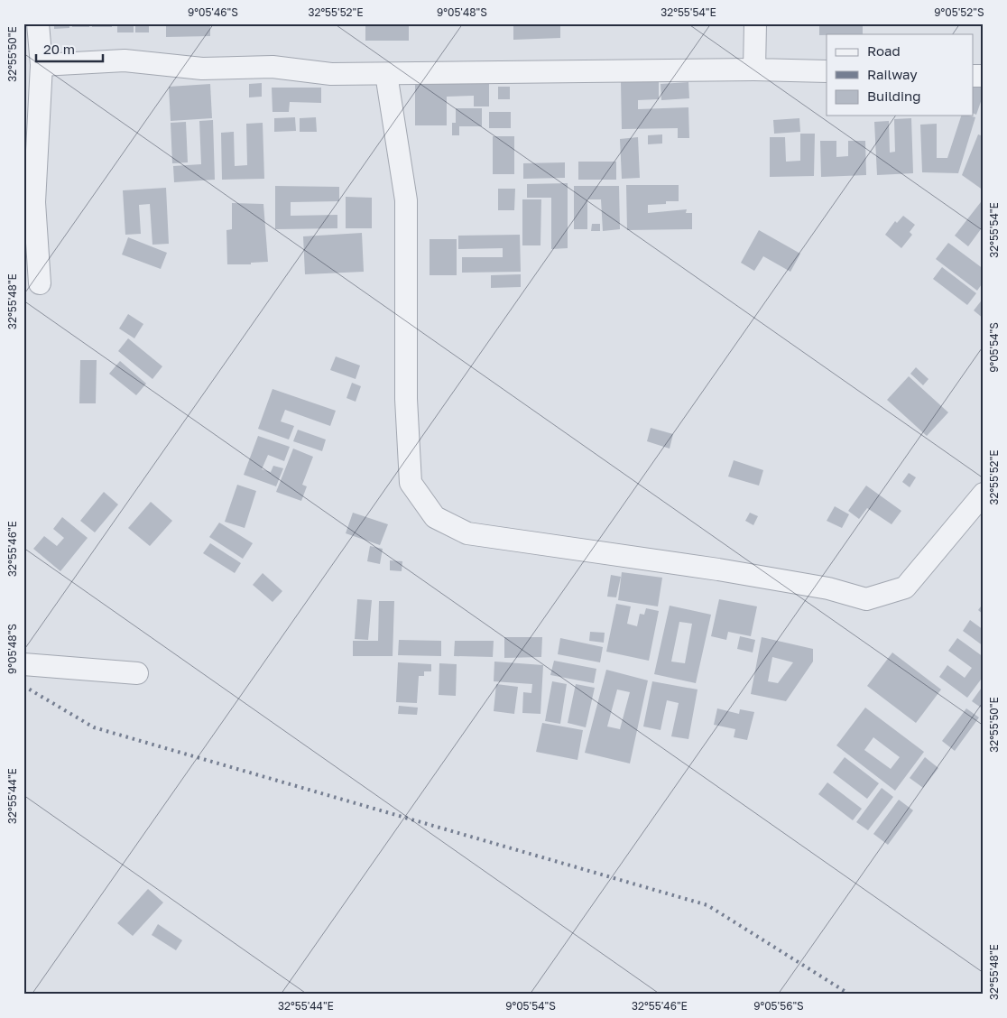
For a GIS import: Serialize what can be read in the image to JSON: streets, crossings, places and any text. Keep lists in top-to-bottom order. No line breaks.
{"legend":["Road","Railway","Building"],"scale_bar":"20 m","coordinates":["9°05'46\"S","32°55'52\"E","9°05'48\"S","32°55'54\"E","9°05'52\"S","32°55'50\"E","32°55'48\"E","9°05'54\"S","32°55'46\"E","32°55'44\"E","9°05'56\"S"]}
